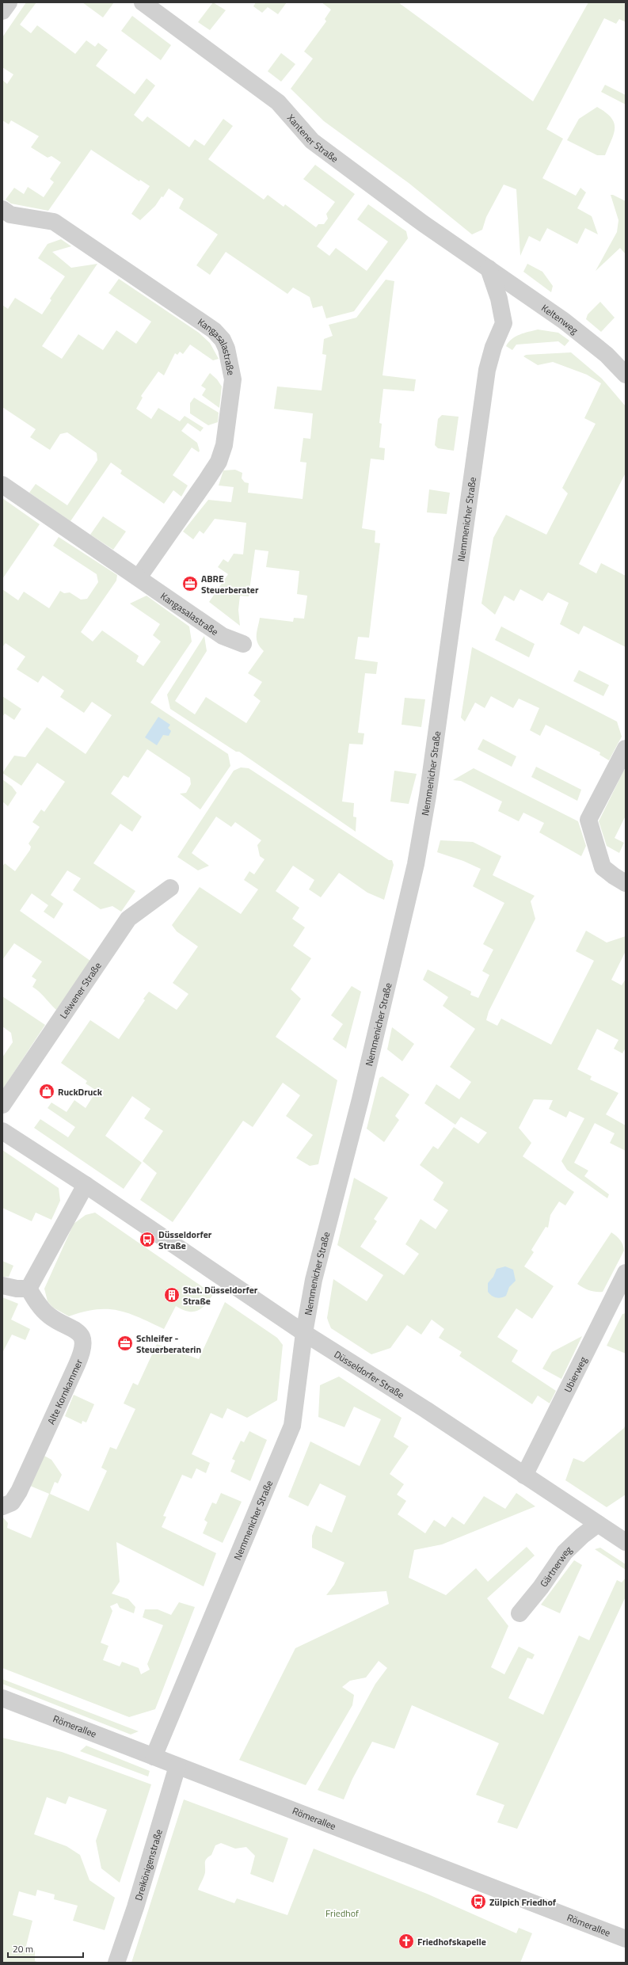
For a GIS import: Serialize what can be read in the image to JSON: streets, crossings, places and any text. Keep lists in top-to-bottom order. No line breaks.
{"streets":{"street":["Xantener Straße","Keltenweg","Kangasalastraße","Nemmenicher Straße","Leiwener Straße","Düsseldorfer Straße","Ubierweg","Alte Kornkammer","Gärtnerweg","Römerallee","Dreikönigenstraße"]},"crossings":[["Xantener Straße","Keltenweg"],["Xantener Straße","Nemmenicher Straße"],["Keltenweg","Nemmenicher Straße"],["Nemmenicher Straße","Düsseldorfer Straße"],["Nemmenicher Straße","Römerallee"],["Düsseldorfer Straße","Ubierweg"],["Düsseldorfer Straße","Gärtnerweg"],["Römerallee","Dreikönigenstraße"]],"parks":["Friedhof"],"places":{"office":["ABRE Steuerberater","Schleifer - Steuerberaterin"],"shop":["RuckDruck"],"bus stop":["Düsseldorfer Straße","Zülpich Friedhof"],"building":["Stat. Düsseldorfer Straße"],"church":["Friedhofskapelle"]},"scale_bar":"20 m"}
